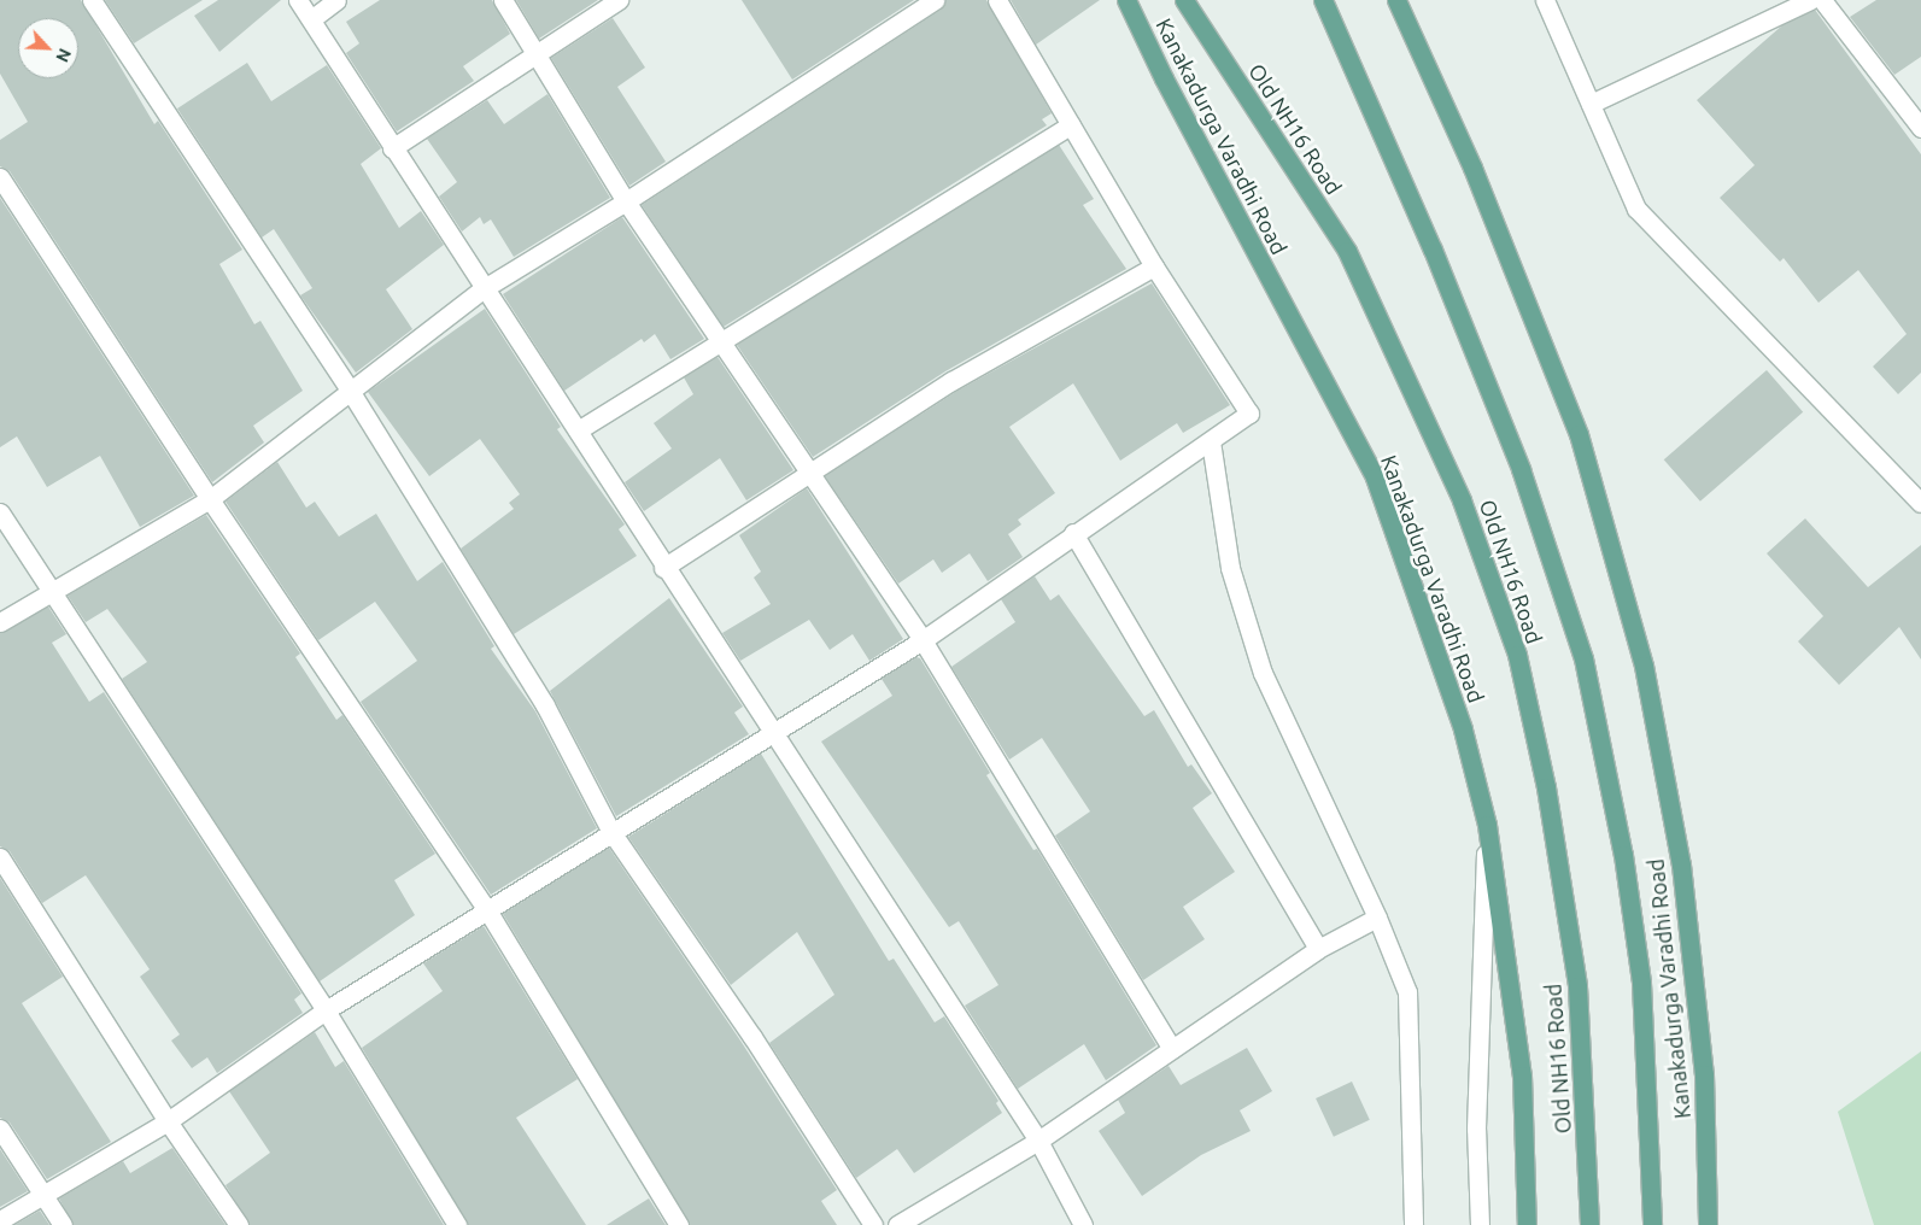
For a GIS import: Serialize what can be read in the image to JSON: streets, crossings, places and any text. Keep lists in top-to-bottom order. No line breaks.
{"streets":{"main road":["Old NH16 Road","Kanakadurga Varadhi Road"]},"north":"bottom right"}
